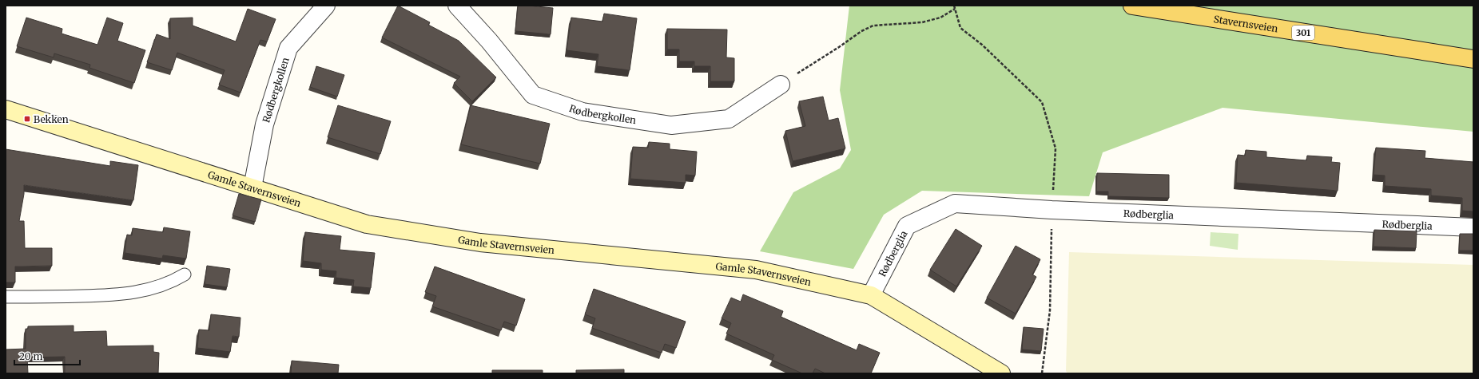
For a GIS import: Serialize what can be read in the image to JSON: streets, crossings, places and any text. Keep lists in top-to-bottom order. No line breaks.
{"streets":{"main road":["Stavernsveien","301"],"street":["Rødbergkollen","Gamle Stavernsveien","Rødberglia"]},"crossings":[["Rødbergkollen","Gamle Stavernsveien"],["Gamle Stavernsveien","Rødberglia"]],"places":{"transit":["Bekken"]},"scale_bar":"20 m"}
